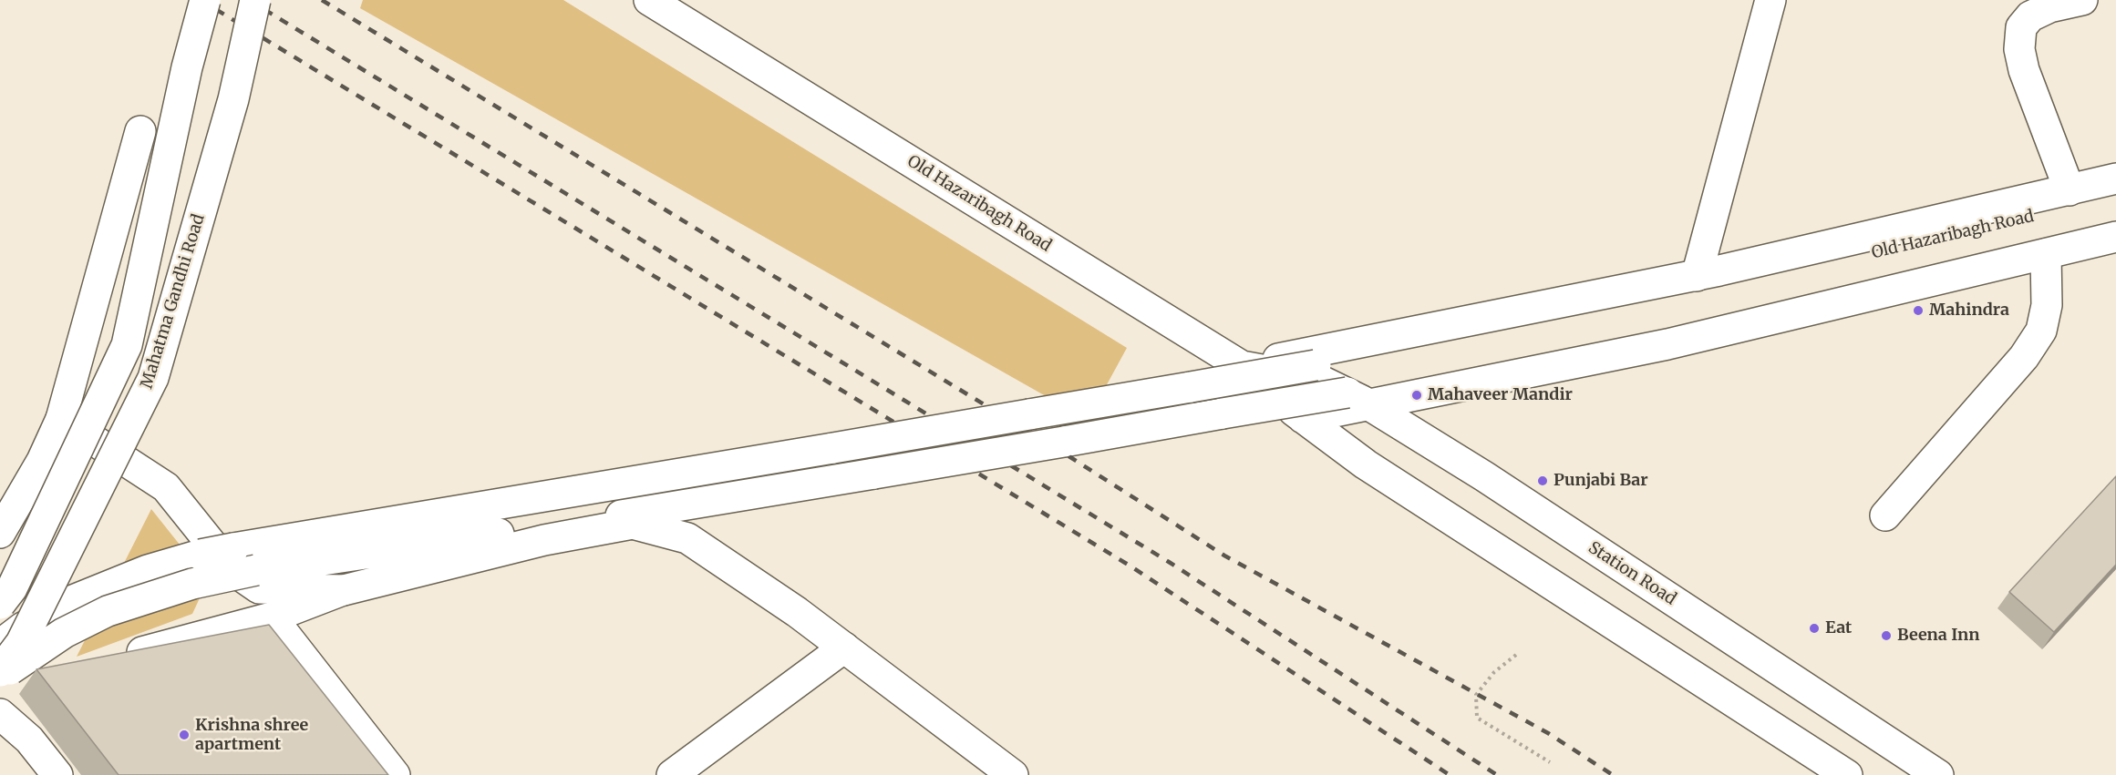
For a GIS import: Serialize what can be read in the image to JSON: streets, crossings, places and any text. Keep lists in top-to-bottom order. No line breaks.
{"streets":{"main road":["Old Hazaribagh Road","Mahatma Gandhi Road","Station Road"]},"crossings":[["Old Hazaribagh Road","Station Road"]],"places":["Mahindra","Mahaveer Mandir","Punjabi Bar","Eat","Beena Inn","Krishna shree apartment"]}
